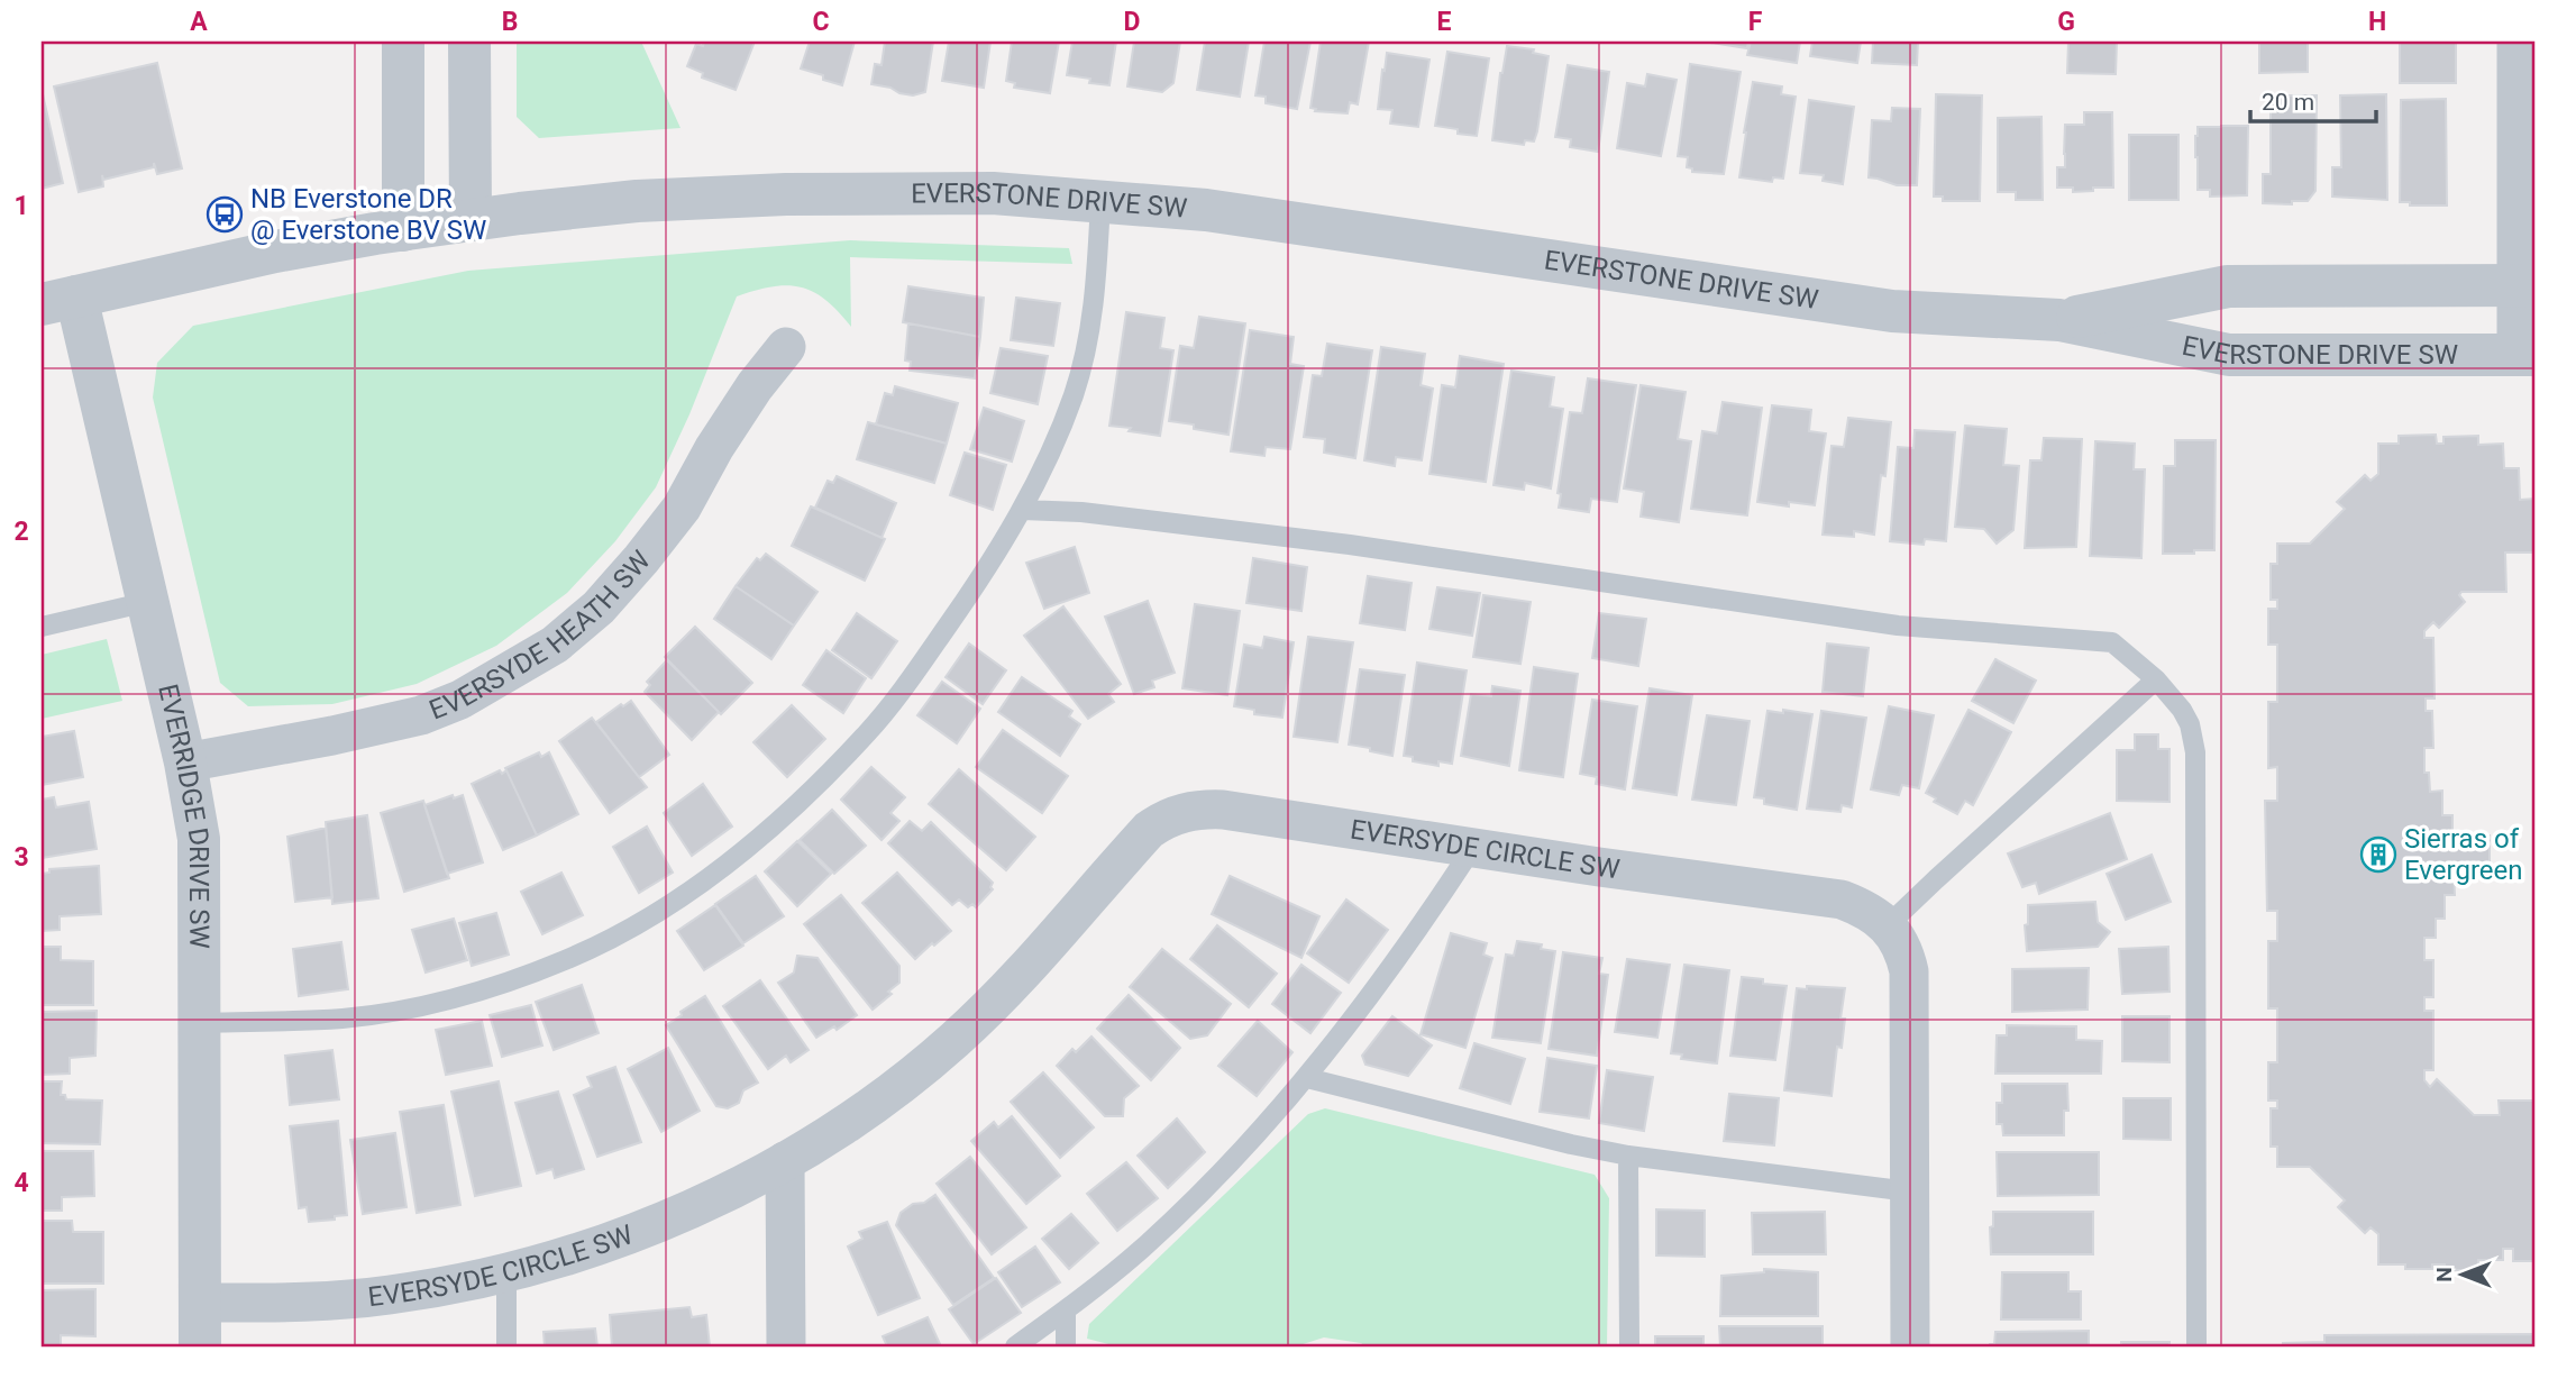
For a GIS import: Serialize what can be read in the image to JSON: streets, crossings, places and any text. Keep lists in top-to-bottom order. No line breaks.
{"streets":{"street":["EVERSTONE DRIVE SW","EVERSYDE HEATH SW","EVERRIDGE DRIVE SW","EVERSYDE CIRCLE SW"]},"crossings":[["EVERSTONE DRIVE SW","EVERRIDGE DRIVE SW"],["EVERSYDE HEATH SW","EVERRIDGE DRIVE SW"],["EVERRIDGE DRIVE SW","EVERSYDE CIRCLE SW"]],"places":{"bus stop":["NB Everstone DR @ Everstone BV SW"],"building":["Sierras of Evergreen"]},"scale_bar":"20 m","north":"left","grid":{"columns":["A","B","C","D","E","F","G","H"],"rows":["1","2","3","4"]}}
